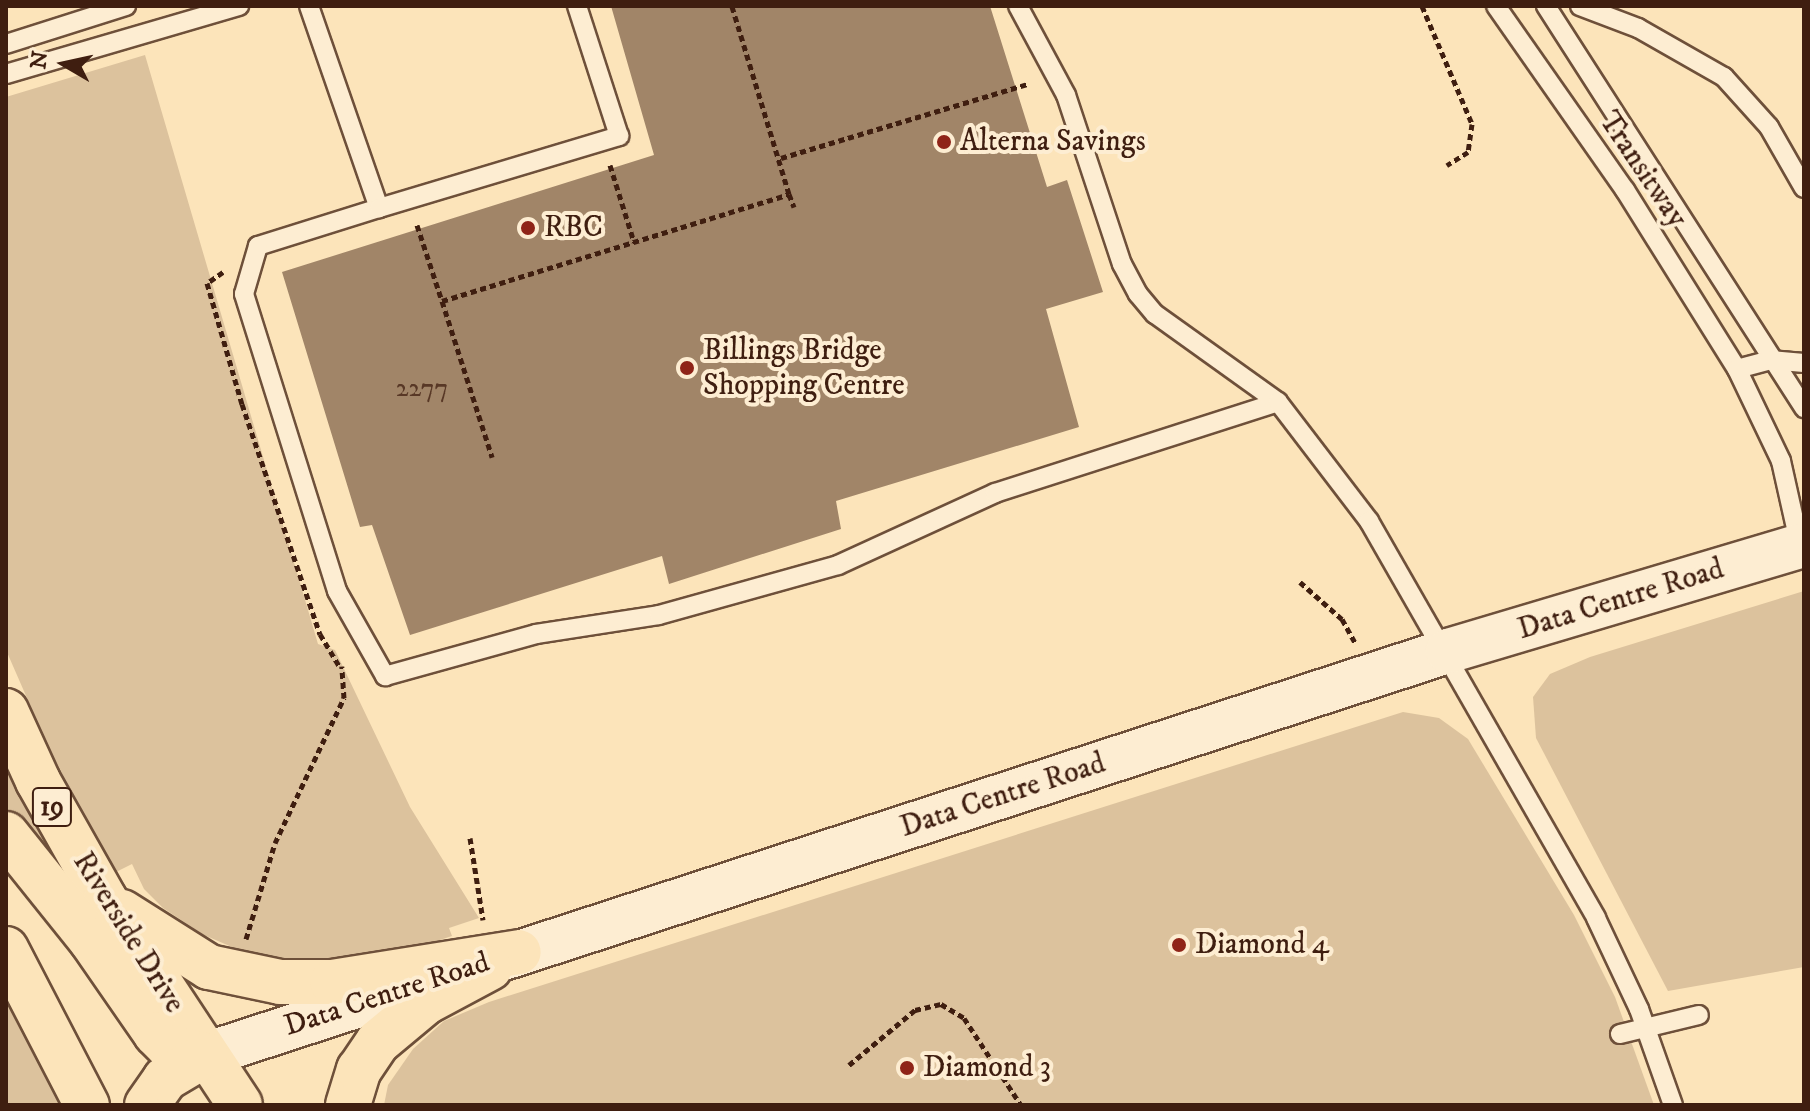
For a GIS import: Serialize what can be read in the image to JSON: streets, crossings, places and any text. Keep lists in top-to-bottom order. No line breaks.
{"streets":{"main road":["Data Centre Road","19","Riverside Drive"],"lane":["Transitway"]},"crossings":[["Transitway","Data Centre Road"],["Data Centre Road","Riverside Drive"]],"places":["Alterna Savings","RBC","Billings Bridge Shopping Centre","Diamond 4","Diamond 3"],"house_numbers":["2277"],"north":"left"}
